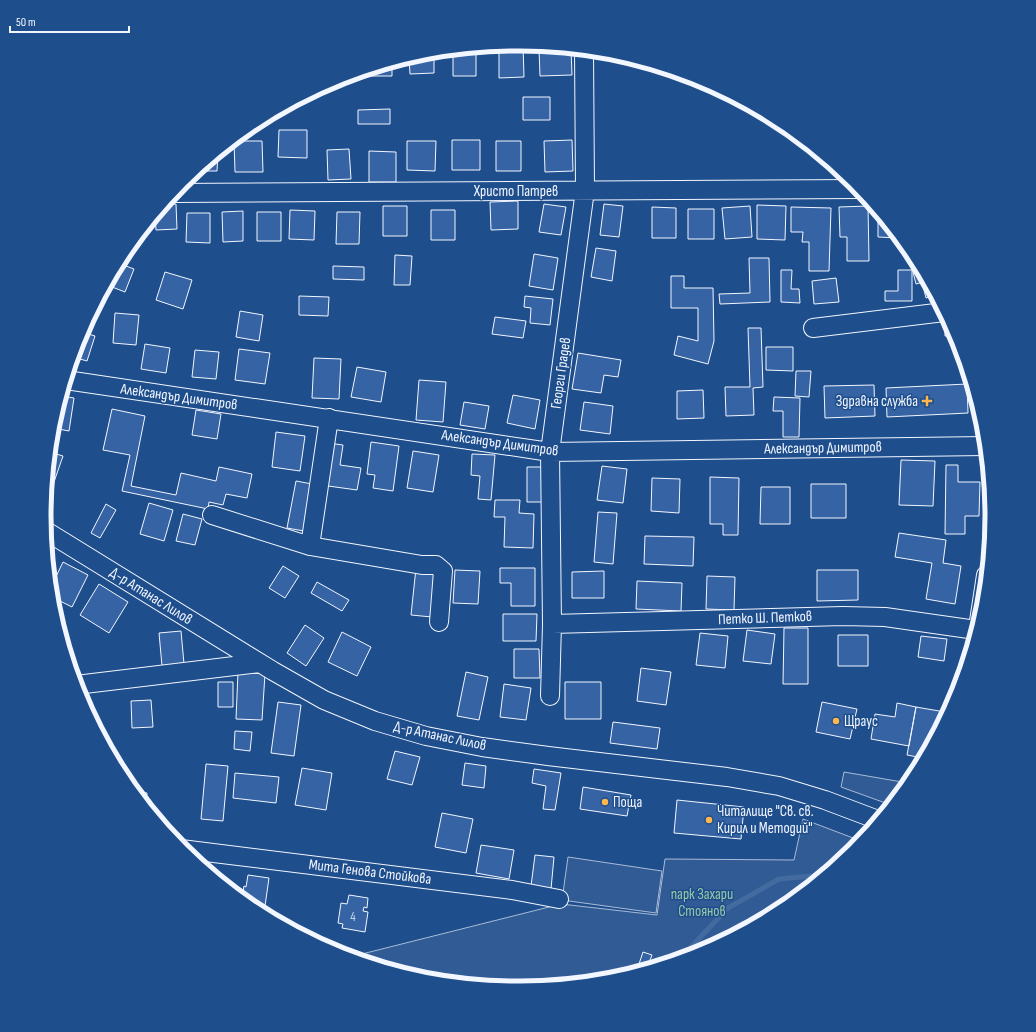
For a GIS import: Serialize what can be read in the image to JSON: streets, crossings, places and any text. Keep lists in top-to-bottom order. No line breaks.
{"streets":{"street":["Христо Патрев","Георги Градев","Александър Димитров","Д-р Атанас Лилов","Петко Ш. Петков","Мита Генова Стойкова"]},"crossings":[["Христо Патрев","Георги Градев"],["Георги Градев","Александър Димитров"],["Георги Градев","Петко Ш. Петков"]],"parks":["парк Захари Стоянов"],"places":{"health":["Здравна служба"],"other":["Щраус","Поща","Читалище \"Св. св. Кирил и Методий\""]},"house_numbers":["4"],"scale_bar":"50 m"}
